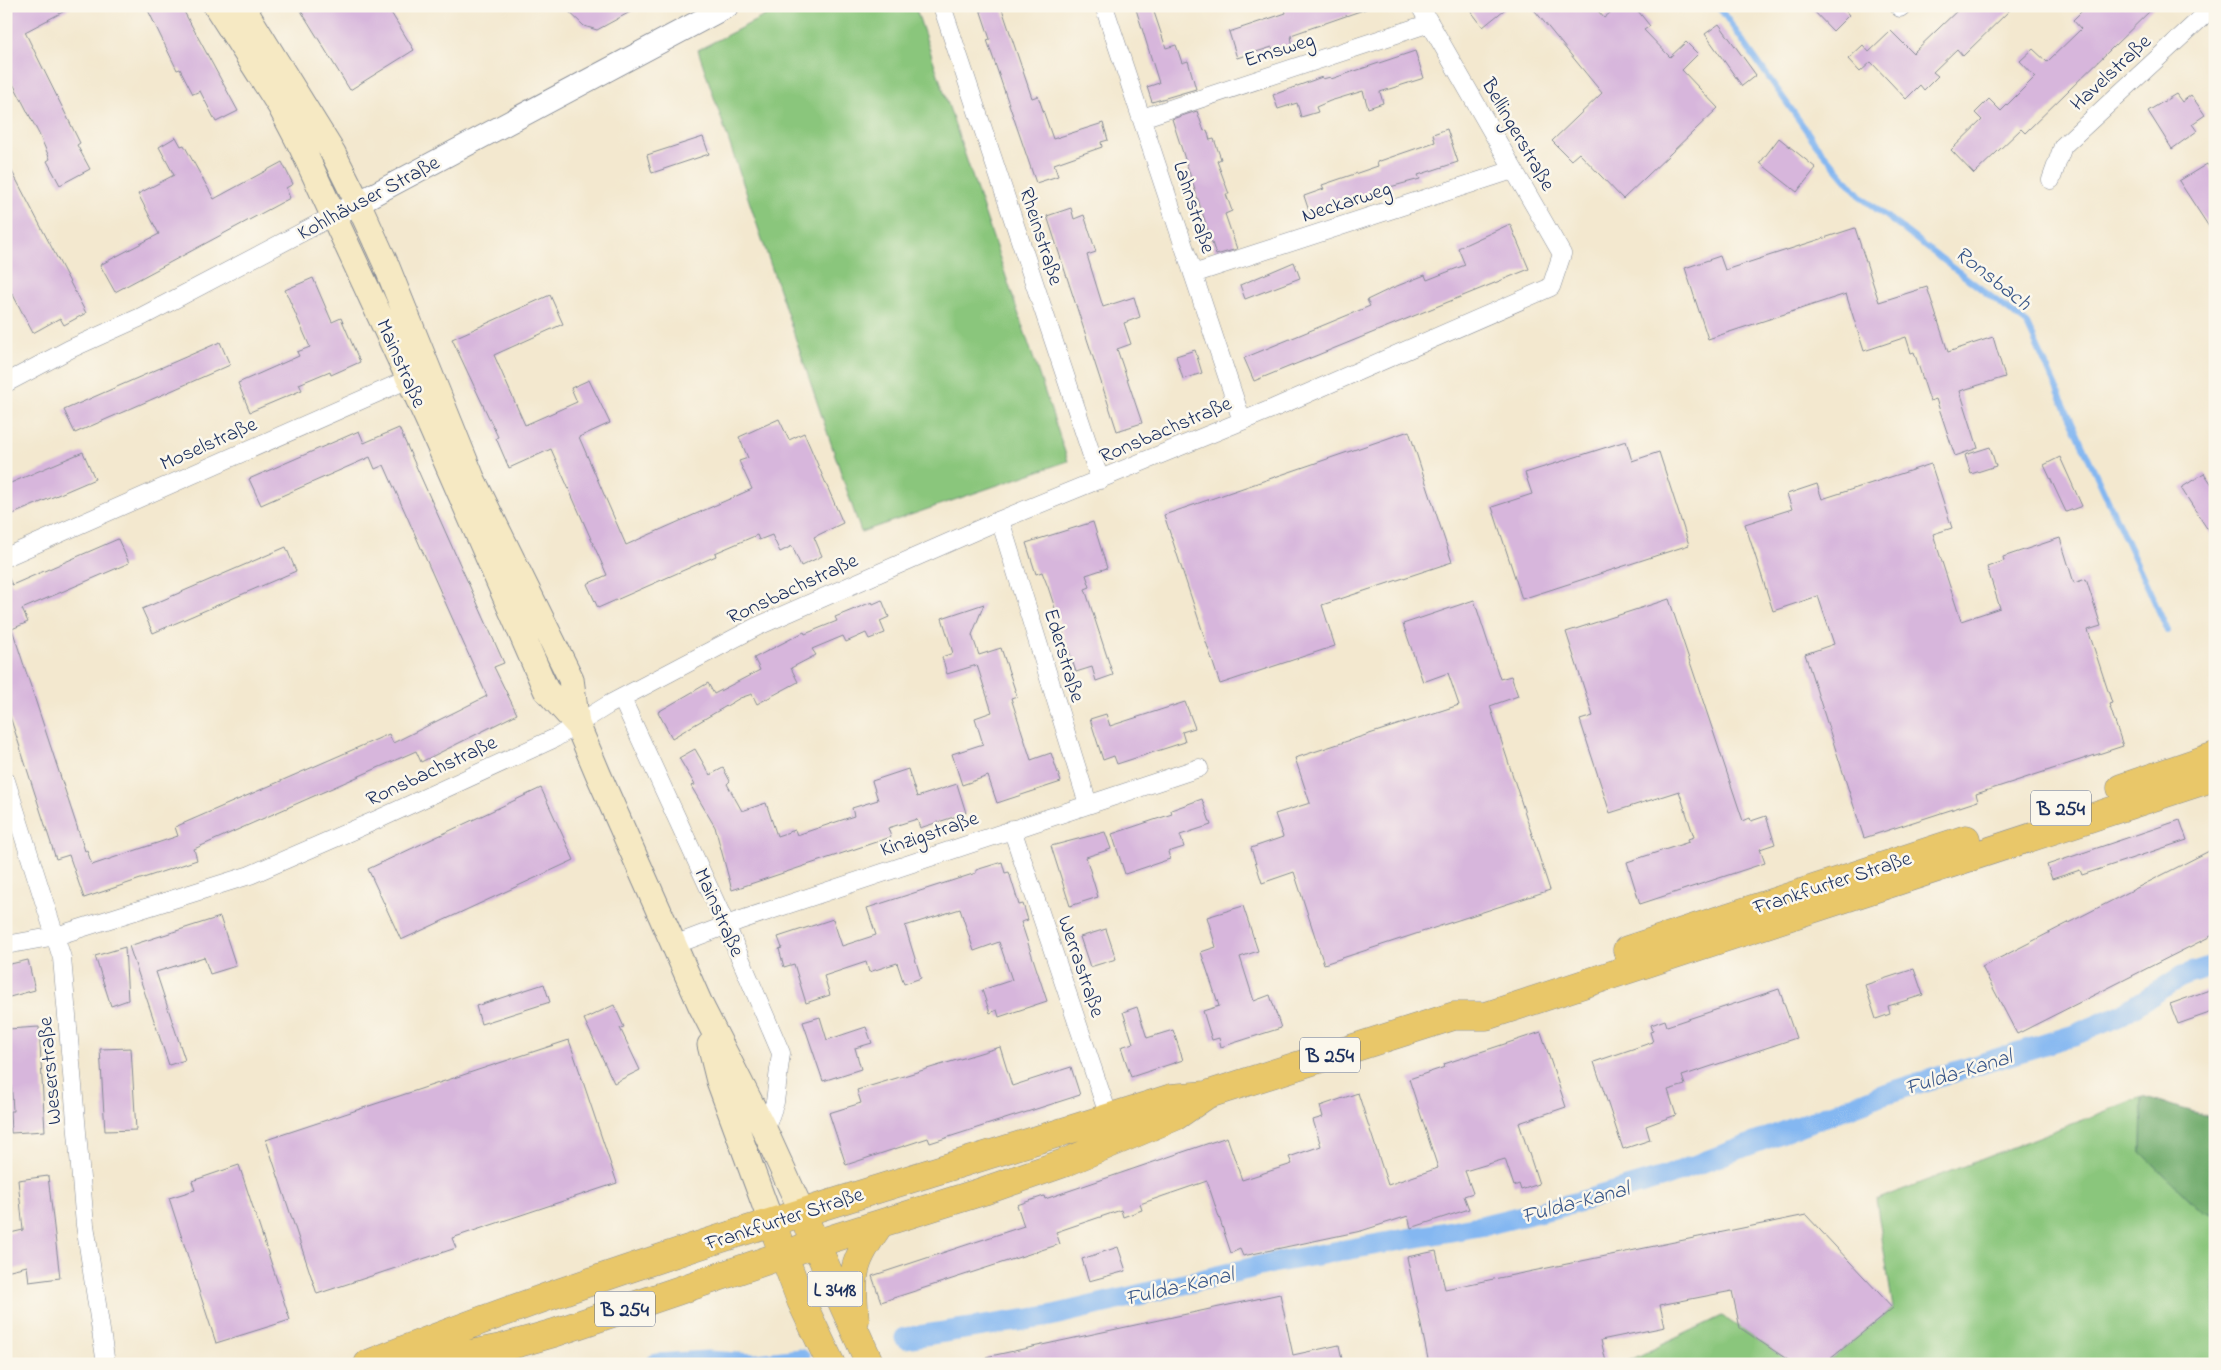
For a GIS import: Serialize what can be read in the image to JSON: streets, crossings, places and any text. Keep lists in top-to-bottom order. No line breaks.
{"streets":{"main road":["Mainstraße","B 254","Frankfurter Straße","L 3418"],"street":["Emsweg","Havelstraße","Bellingerstraße","Kohlhäuser Straße","Neckarweg","Lahnstraße","Rheinstraße","Ronsbachstraße","Moselstraße","Ederstraße","Kinzigstraße","Werrastraße","Weserstraße"]},"crossings":[["Emsweg","Bellingerstraße"],["Emsweg","Lahnstraße"],["Bellingerstraße","Neckarweg"],["Bellingerstraße","Ronsbachstraße"],["Kohlhäuser Straße","Mainstraße"],["Neckarweg","Lahnstraße"],["Lahnstraße","Ronsbachstraße"],["Rheinstraße","Ronsbachstraße"],["Mainstraße","Ronsbachstraße"],["Mainstraße","Moselstraße"],["Mainstraße","Kinzigstraße"],["Mainstraße","Frankfurter Straße"],["Ronsbachstraße","Ederstraße"],["Ronsbachstraße","Weserstraße"],["Ederstraße","Kinzigstraße"],["Kinzigstraße","Werrastraße"],["Frankfurter Straße","Werrastraße"],["Frankfurter Straße","L 3418"]],"water":["Ronsbach","Fulda-Kanal"]}
